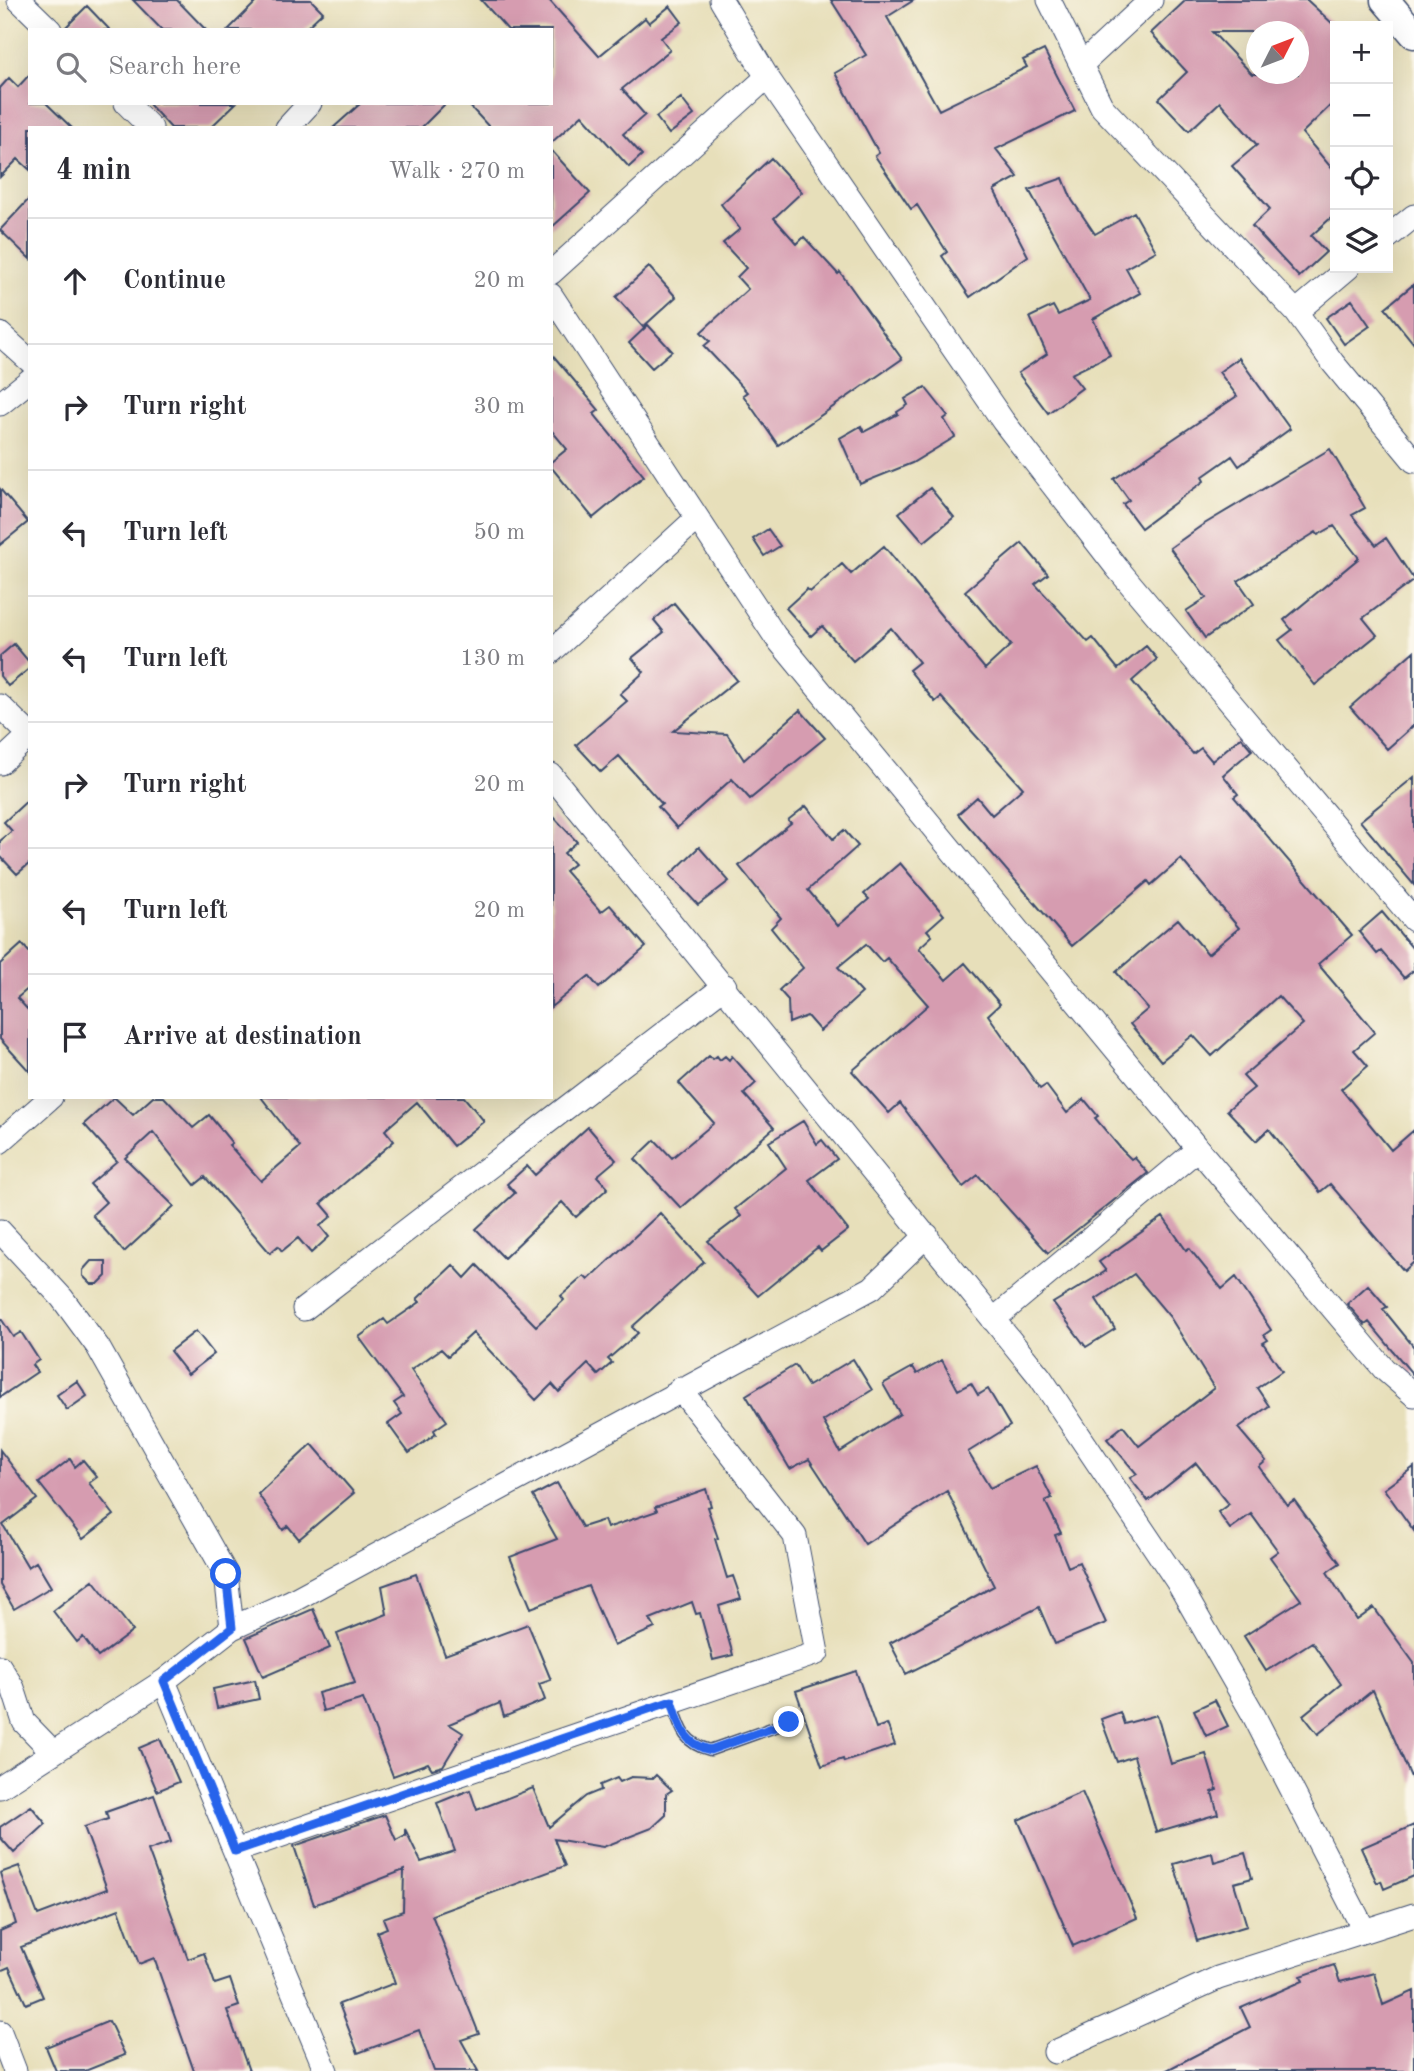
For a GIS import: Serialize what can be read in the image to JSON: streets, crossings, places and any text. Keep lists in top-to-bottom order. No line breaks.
{"north":"top right","page":{"map_buttons":["+","−"],"search":"Search here","heading":["4 min","Walk · 270 m"],"list":[["Continue","20 m"],["Turn right","30 m"],["Turn left","50 m"],["Turn left","130 m"],["Turn right","20 m"],["Turn left","20 m"],"Arrive at destination"]}}
